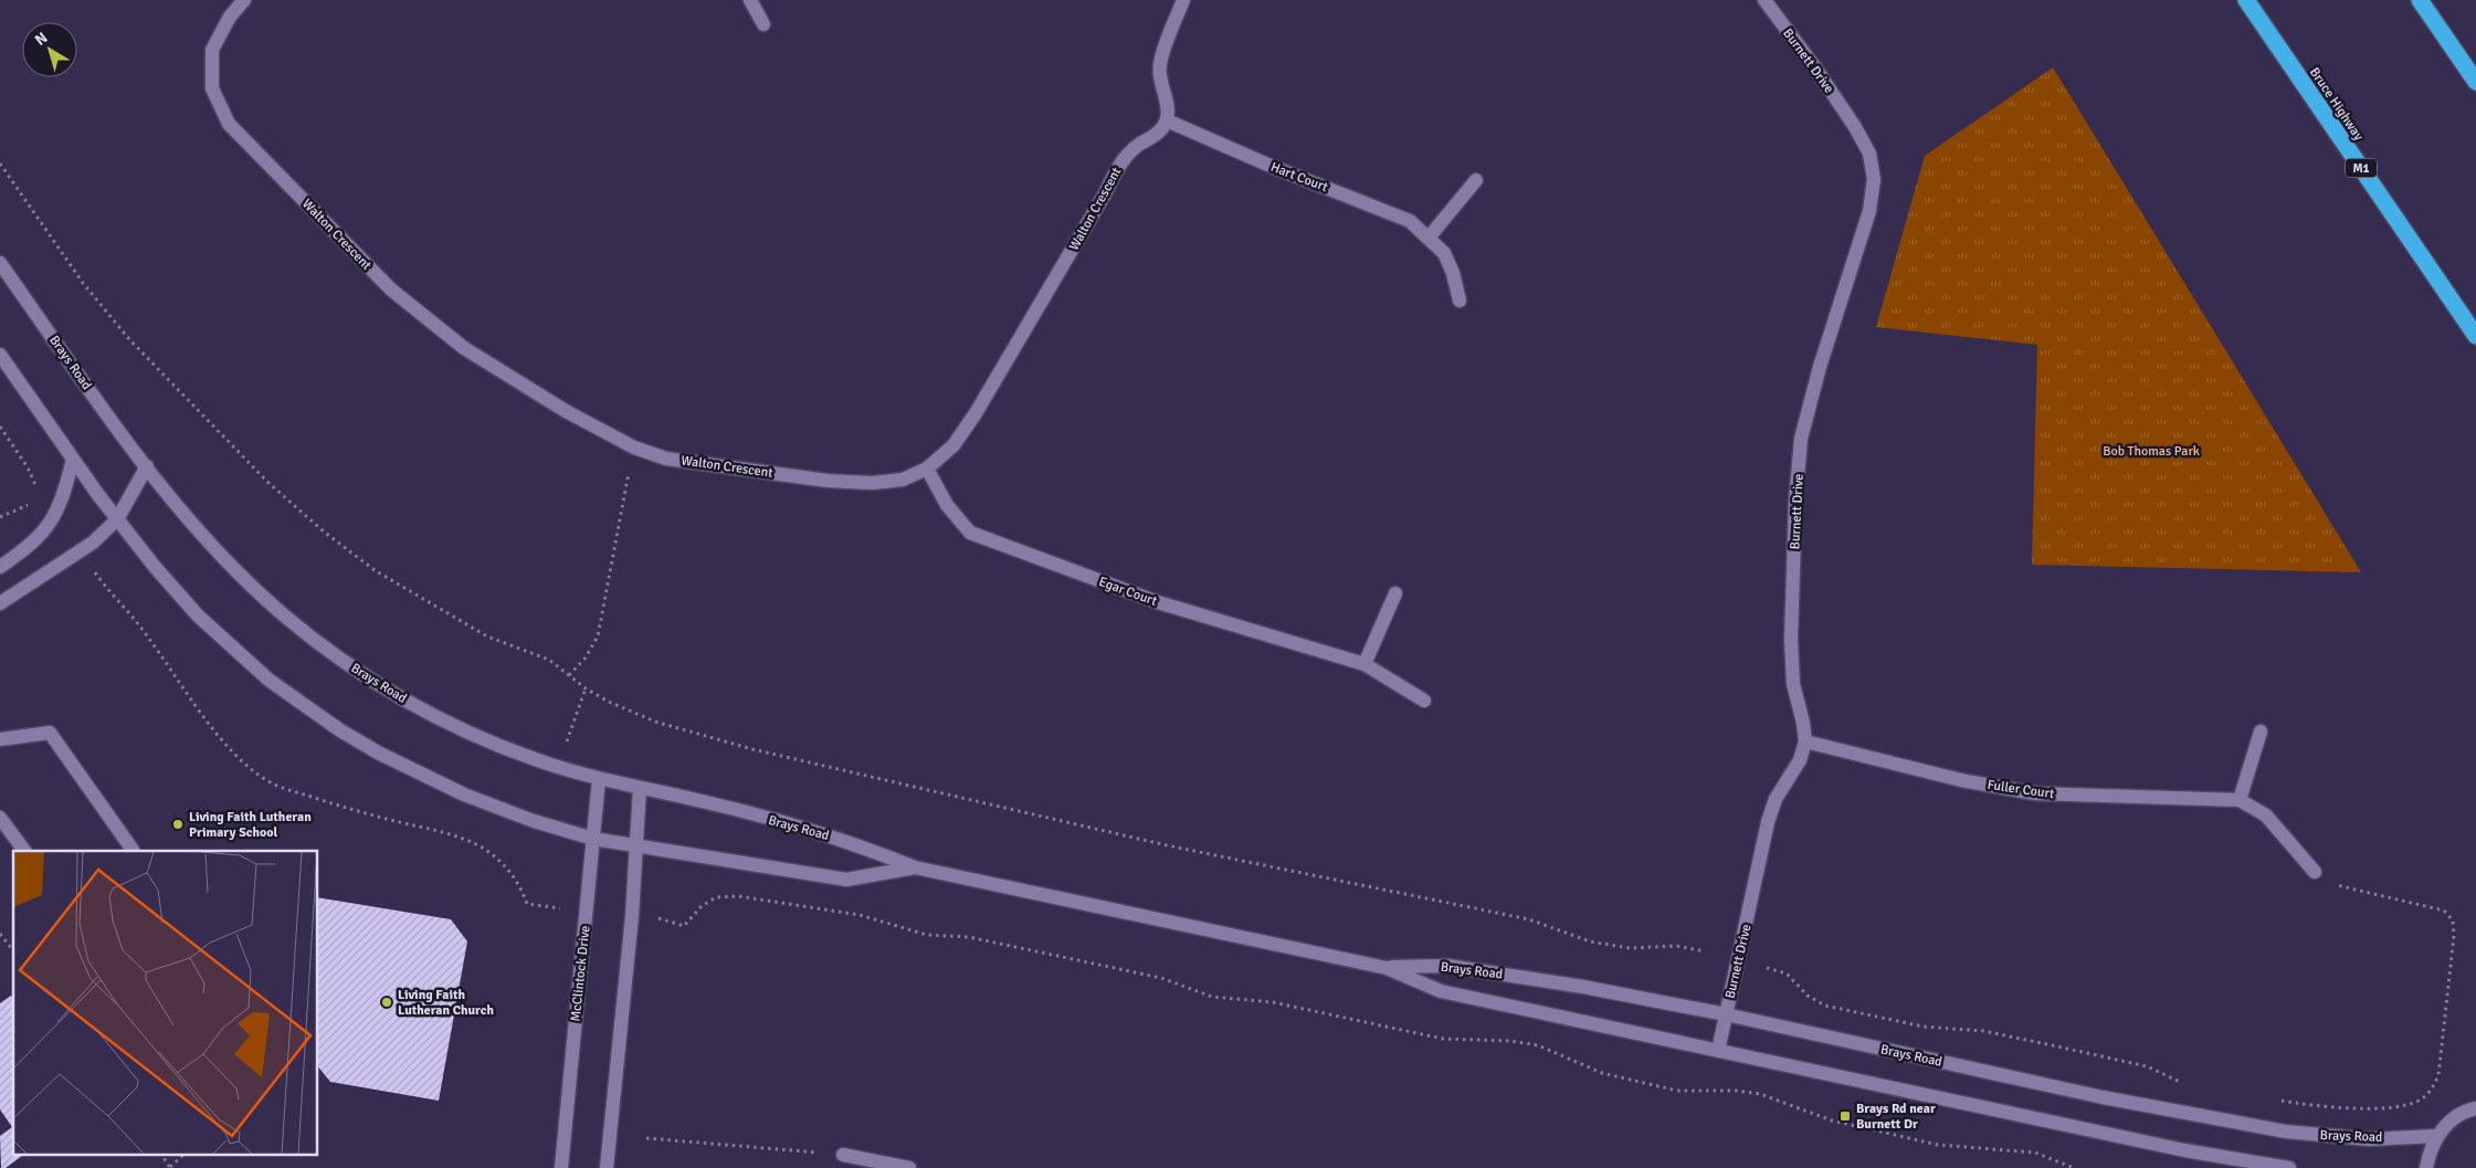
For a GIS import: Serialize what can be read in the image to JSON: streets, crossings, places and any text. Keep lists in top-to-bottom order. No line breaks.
{"streets":{"highway":["Bruce Highway","M1"],"street":["Burnett Drive","Hart Court","Walton Crescent","Brays Road","Egar Court","Fuller Court","McClintock Drive"]},"crossings":[["Burnett Drive","Brays Road"],["Burnett Drive","Fuller Court"],["Hart Court","Walton Crescent"],["Walton Crescent","Egar Court"],["Brays Road","McClintock Drive"]],"parks":["Bob Thomas Park"],"places":{"other":["Living Faith Lutheran Primary School","Living Faith Lutheran Church"],"transit":["Brays Rd near Burnett Dr"]},"north":"top left"}
